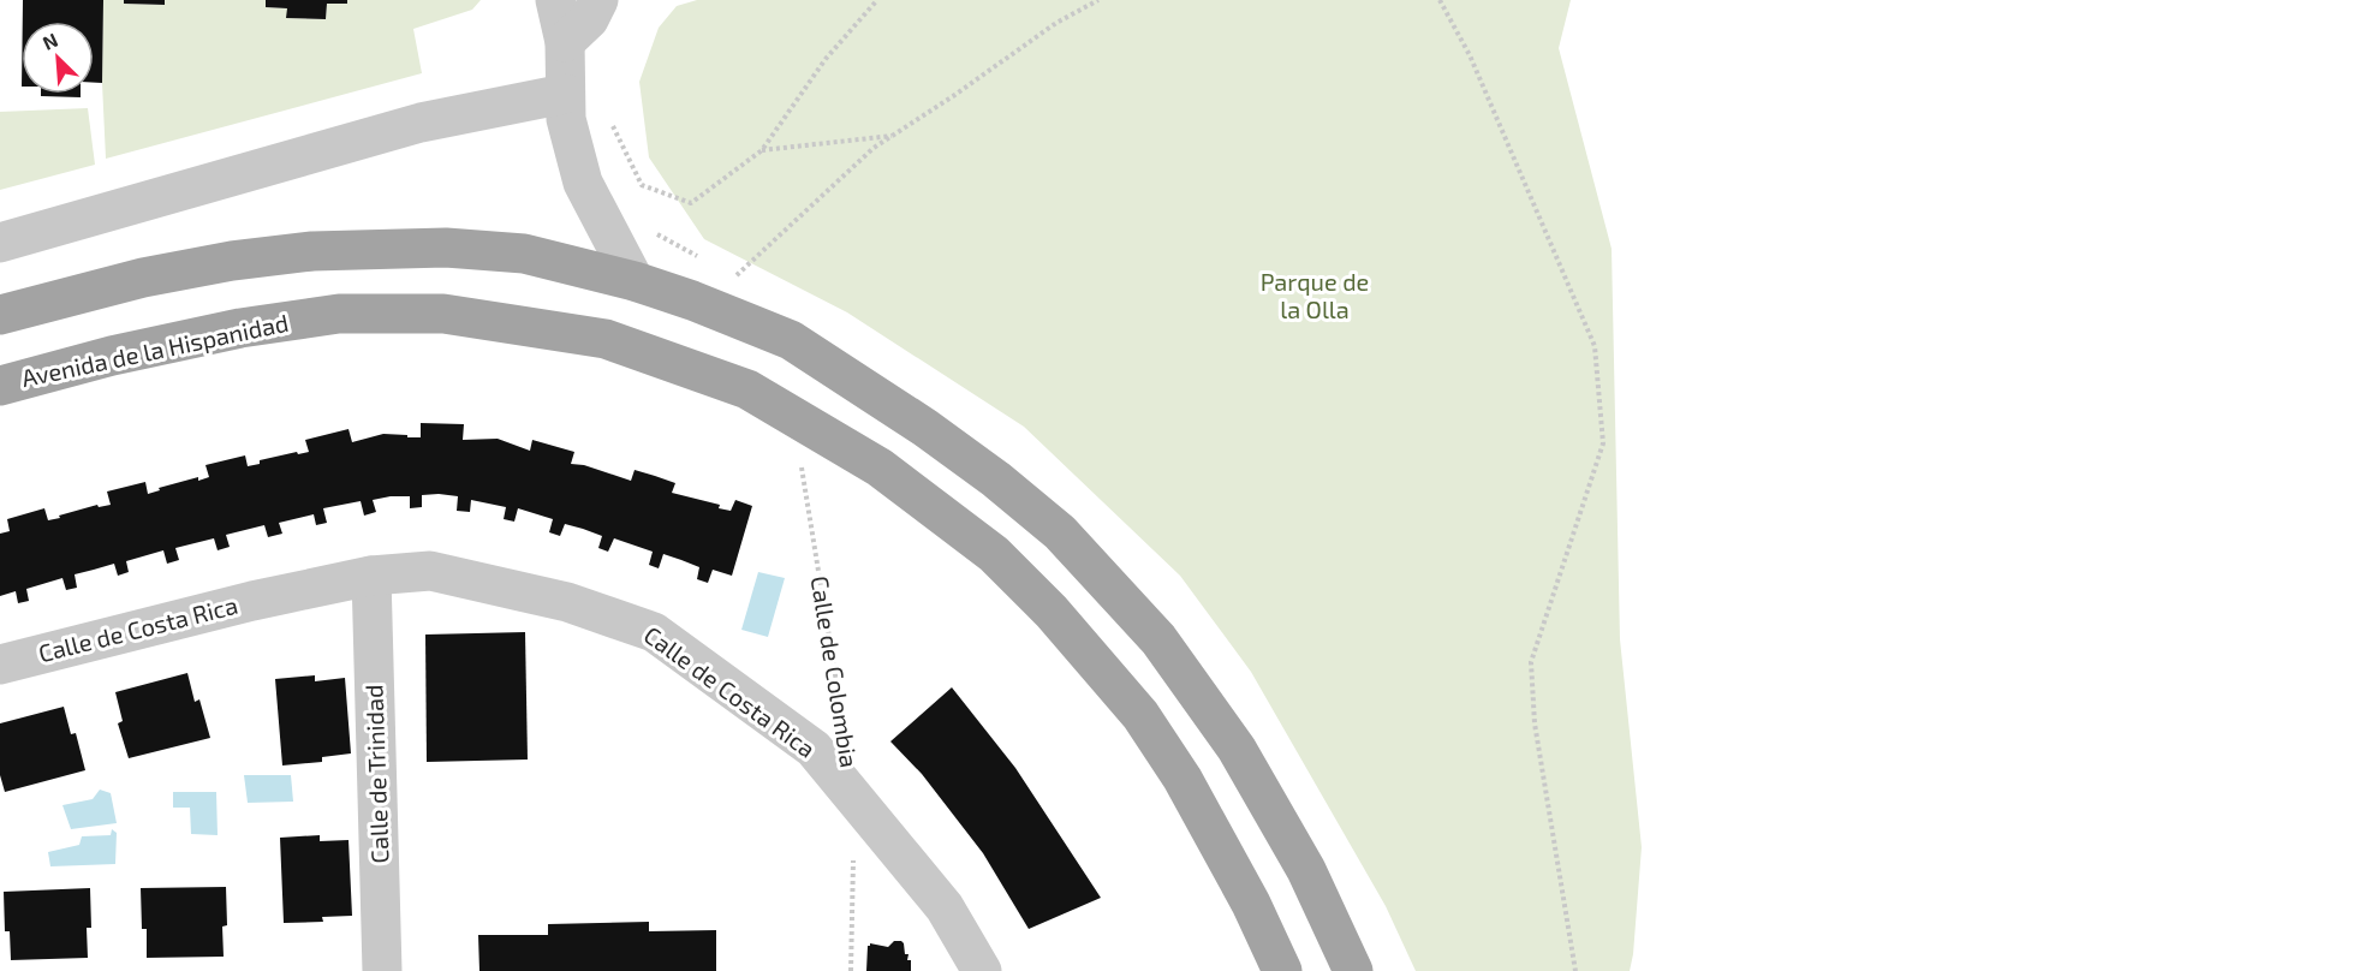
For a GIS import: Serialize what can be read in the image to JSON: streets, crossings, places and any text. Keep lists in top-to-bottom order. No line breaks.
{"streets":{"main road":["Avenida de la Hispanidad"],"street":["Calle de Costa Rica","Calle de Trinidad"],"path":["Calle de Colombia"]},"crossings":[["Avenida de la Hispanidad","Calle de Colombia"],["Calle de Costa Rica","Calle de Colombia"],["Calle de Costa Rica","Calle de Trinidad"]],"parks":["Parque de la Olla"],"north":"top left"}
